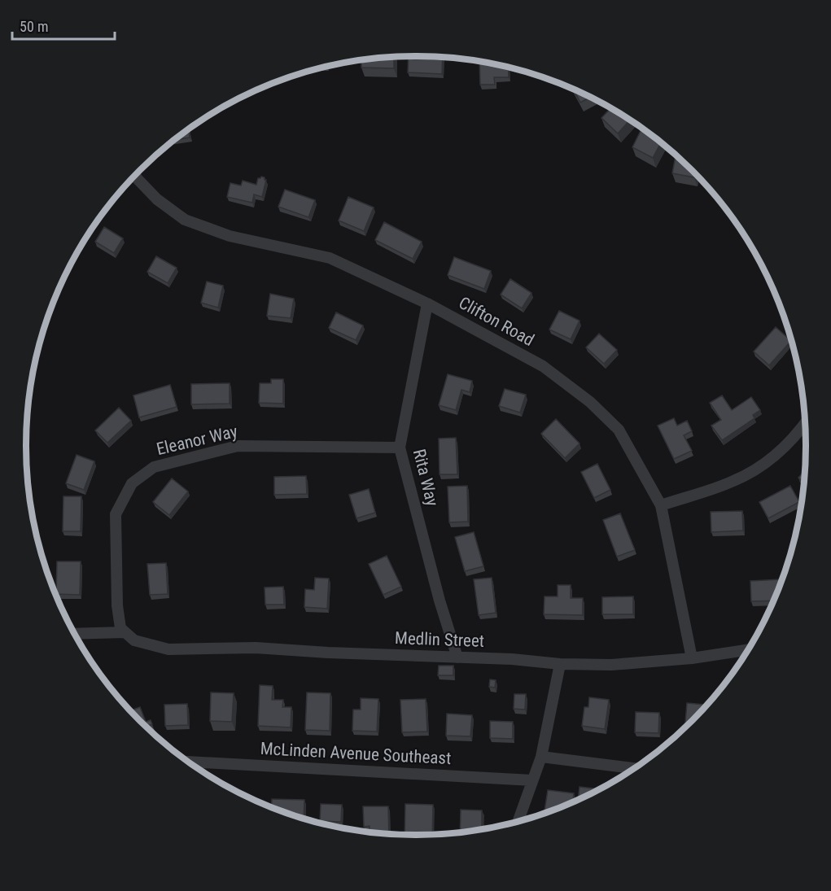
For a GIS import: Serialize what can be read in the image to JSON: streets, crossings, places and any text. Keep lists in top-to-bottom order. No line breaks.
{"streets":{"street":["Clifton Road","Eleanor Way","Rita Way","Medlin Street","McLinden Avenue Southeast"]},"crossings":[["Clifton Road","Rita Way"],["Clifton Road","Medlin Street"],["Eleanor Way","Rita Way"],["Eleanor Way","Medlin Street"],["Rita Way","Medlin Street"]],"scale_bar":"50 m"}
